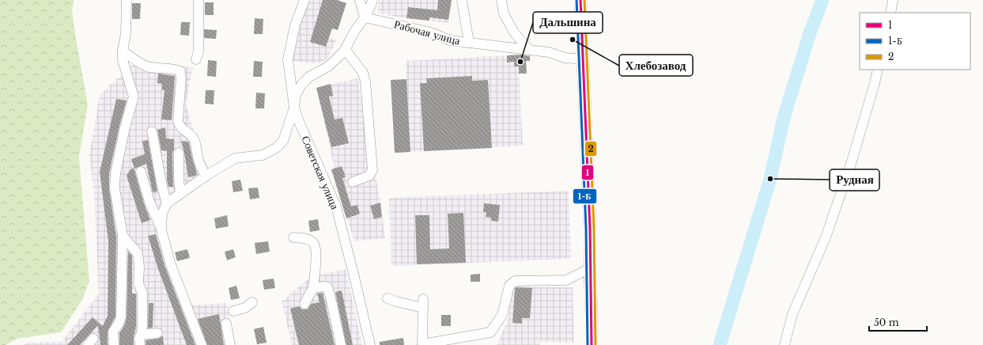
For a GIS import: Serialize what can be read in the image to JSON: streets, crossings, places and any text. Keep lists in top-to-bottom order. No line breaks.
{"streets":{"street":["Рабочая улица","Советская улица"]},"places":["Хлебозавод","Дальшина","Рудная"],"lines":["transit line 1","transit line 1-Б","transit line 2"],"legend":["1","1-Б","2"],"scale_bar":"50 m"}
